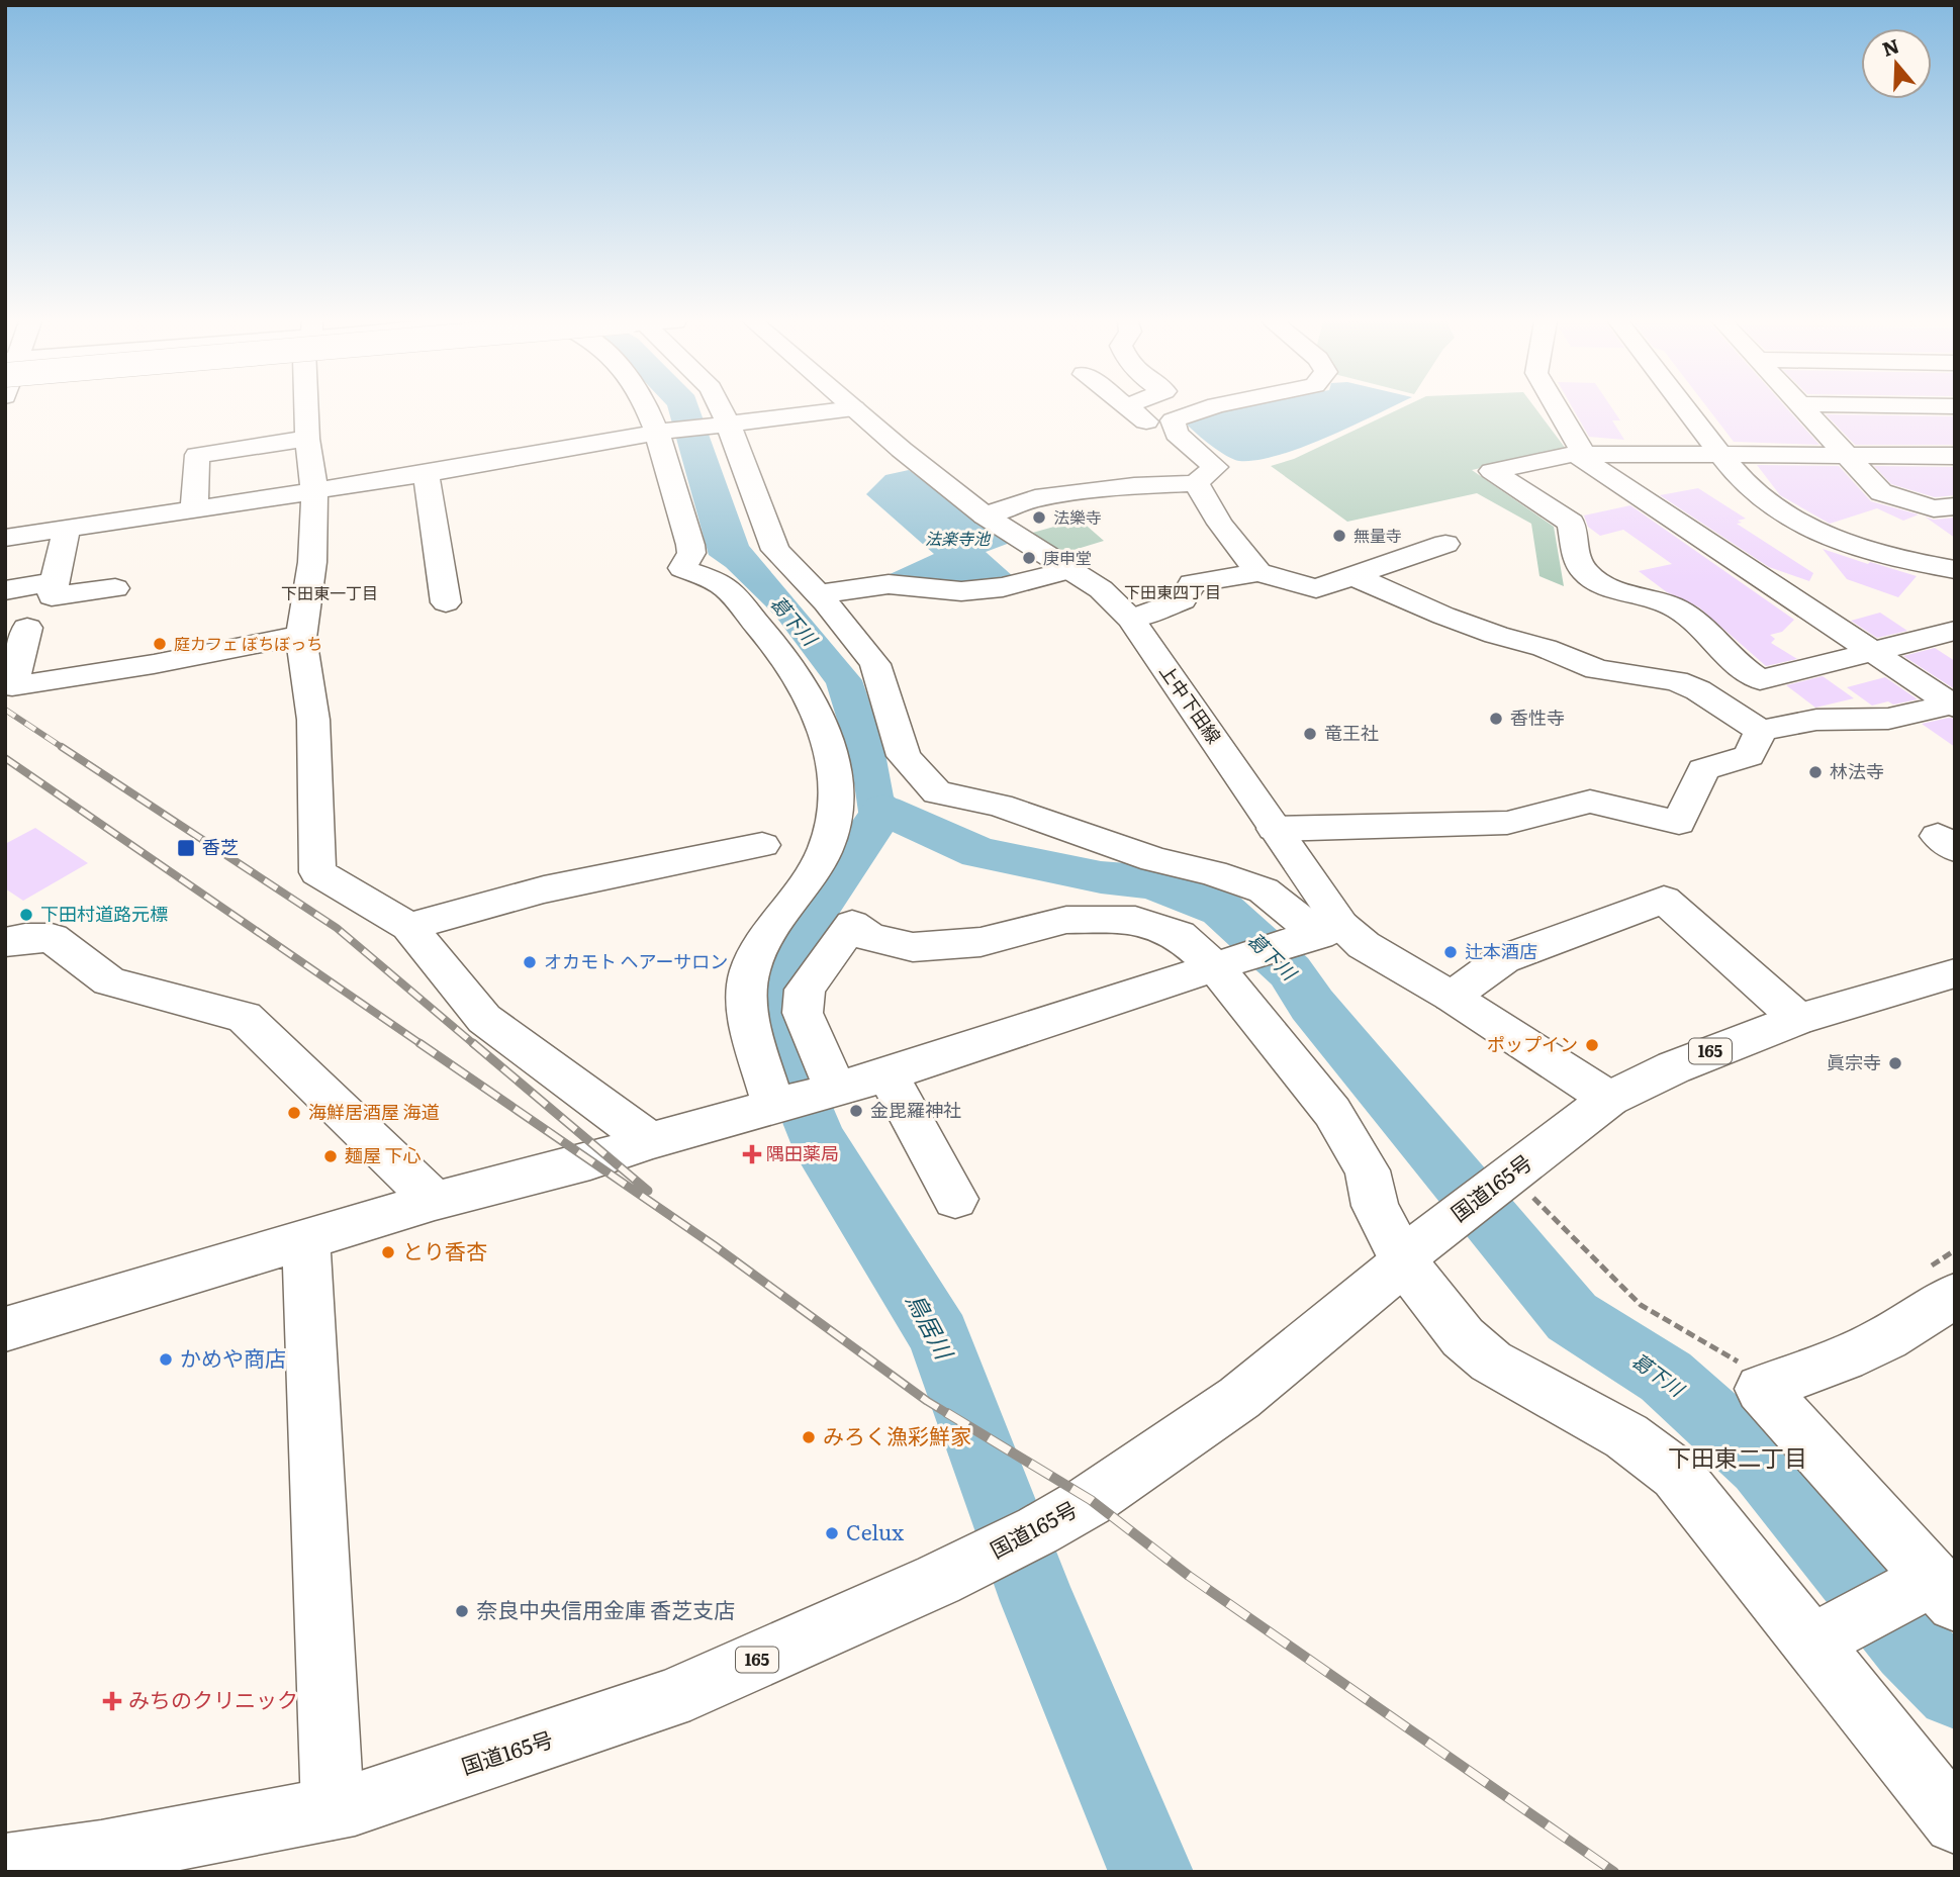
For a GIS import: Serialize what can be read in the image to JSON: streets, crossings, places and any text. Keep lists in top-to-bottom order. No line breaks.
{"streets":{"main road":["上中下田線","165","国道165号"]},"crossings":[["上中下田線","国道165号"]],"districts":["下田東四丁目","下田東一丁目","下田東二丁目"],"water":["法楽寺池","葛下川","鳥居川"],"places":{"other":["法樂寺","無量寺","庚申堂","庭カフェ ぼちぼっち","香性寺","竜王社","林法寺","下田村道路元標","辻本酒店","オカモト ヘアーサロン","ポップイン","眞宗寺","金毘羅神社","海鮮居酒屋 海道","麺屋 下心","とり香杏","かめや商店","みろく漁彩鮮家","Celux","奈良中央信用金庫 香芝支店"],"transit":["香芝"],"health":["隅田薬局","みちのクリニック"]},"north":"top"}
